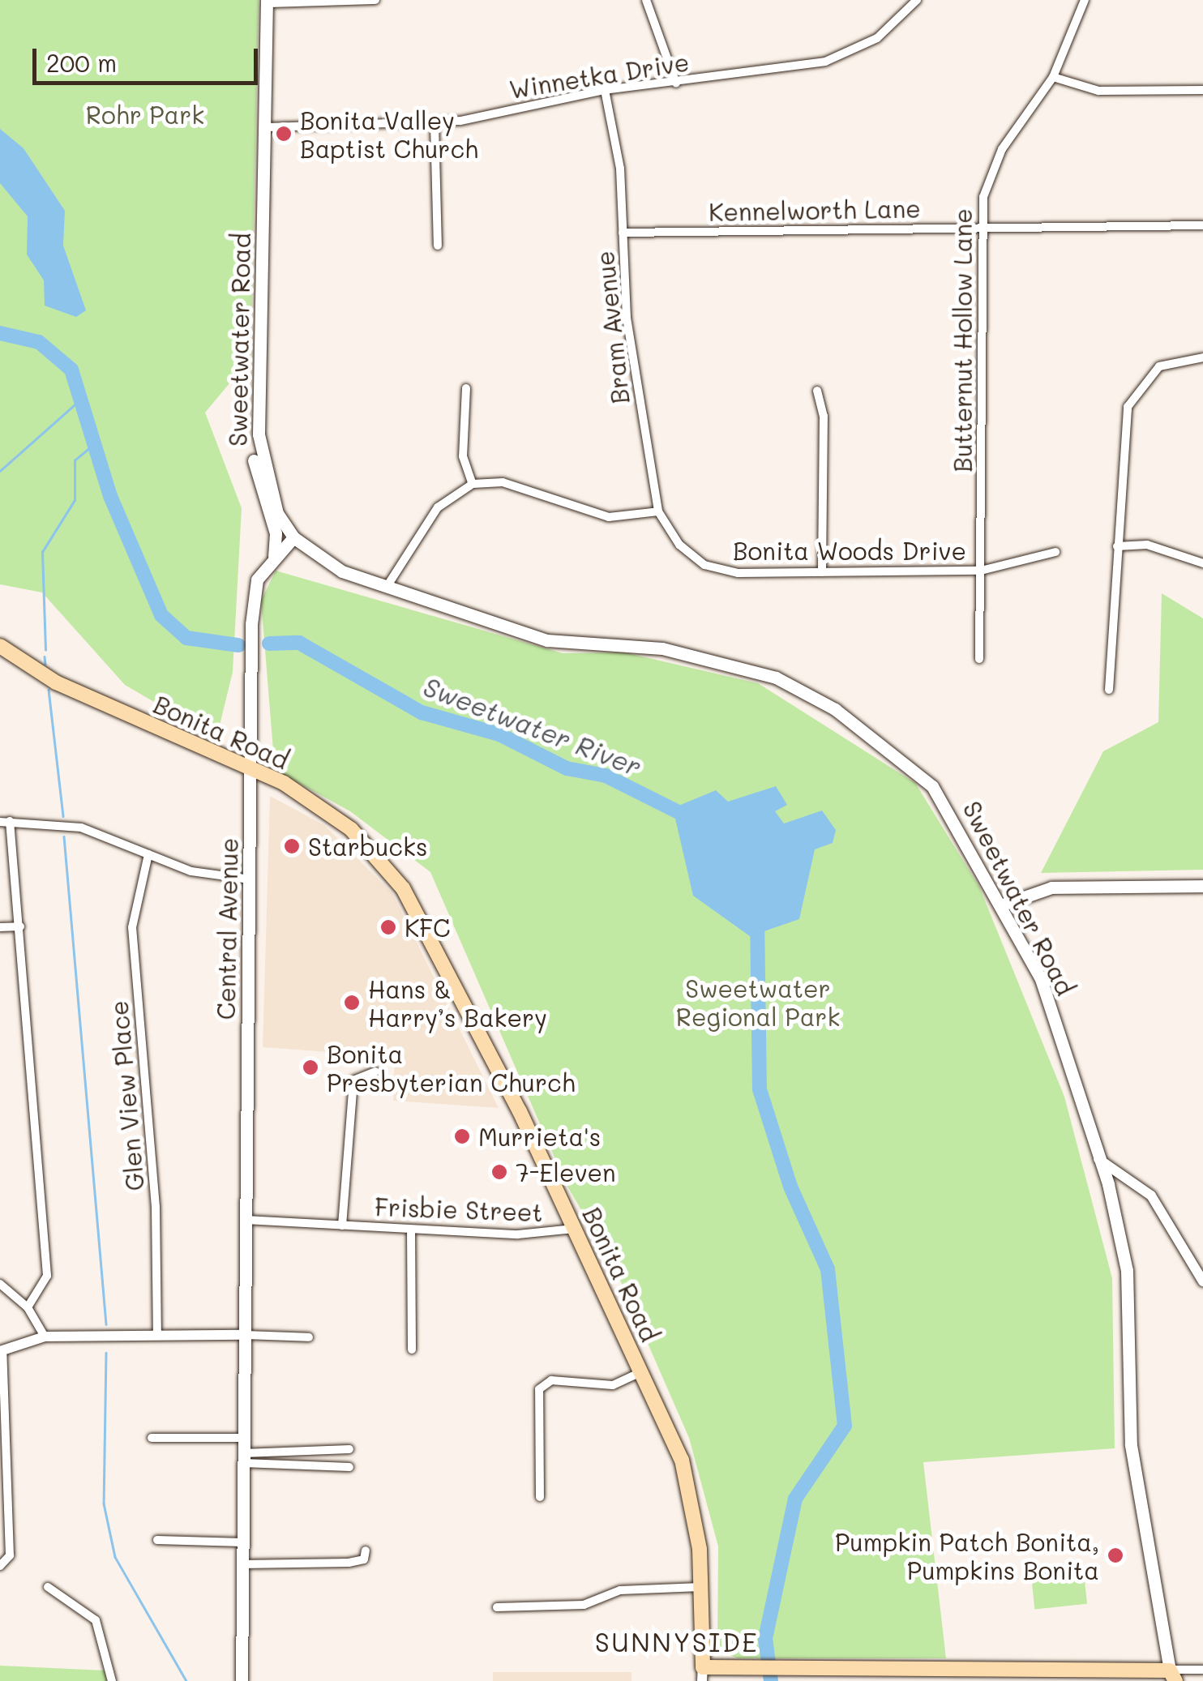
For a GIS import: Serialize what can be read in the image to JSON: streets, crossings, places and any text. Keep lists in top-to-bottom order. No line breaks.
{"streets":{"main road":["Sweetwater Road","Bonita Road","Central Avenue"],"street":["Winnetka Drive","Kennelworth Lane","Bram Avenue","Butternut Hollow Lane","Bonita Woods Drive","Glen View Place","Frisbie Street"]},"crossings":[["Winnetka Drive","Bram Avenue"],["Winnetka Drive","Sweetwater Road"],["Kennelworth Lane","Bram Avenue"],["Kennelworth Lane","Butternut Hollow Lane"],["Bram Avenue","Bonita Woods Drive"],["Sweetwater Road","Bonita Road"],["Sweetwater Road","Central Avenue"],["Butternut Hollow Lane","Bonita Woods Drive"],["Bonita Road","Central Avenue"],["Bonita Road","Frisbie Street"],["Central Avenue","Frisbie Street"]],"districts":["SUNNYSIDE"],"water":["Sweetwater River"],"parks":["Rohr Park","Sweetwater Regional Park"],"places":["Bonita Valley Baptist Church","Starbucks","KFC","Hans & Harry’s Bakery","Bonita Presbyterian Church","Murrieta's","7-Eleven","Pumpkin Patch Bonita, Pumpkins Bonita"],"scale_bar":"200 m"}
